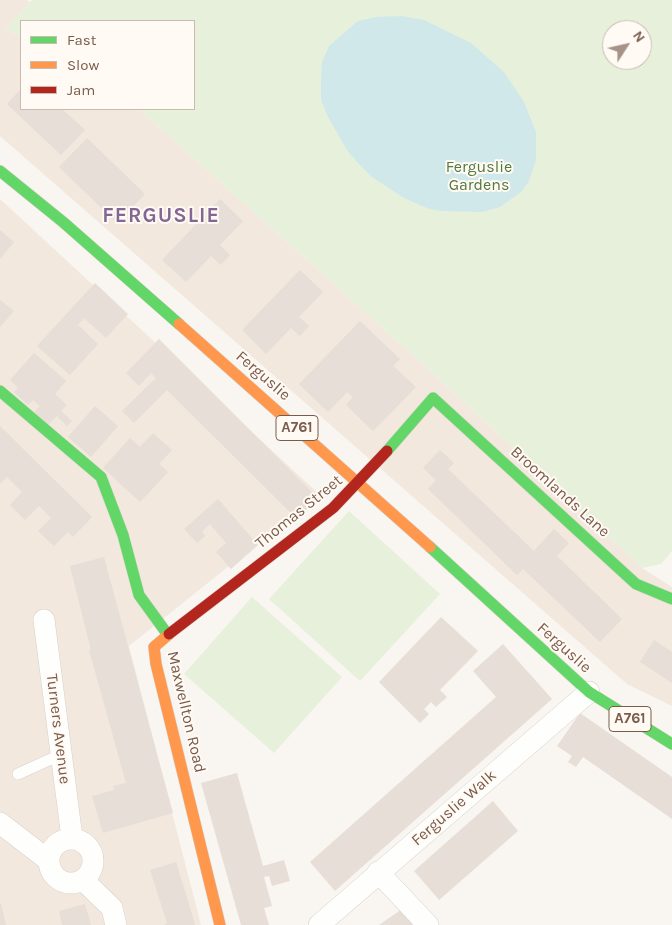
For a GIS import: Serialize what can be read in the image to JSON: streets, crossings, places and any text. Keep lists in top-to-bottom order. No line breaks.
{"streets":{"street":["Ferguslie","A761","Broomlands Lane","Thomas Street","Maxwellton Road","Turners Avenue","Ferguslie Walk"]},"crossings":[["Ferguslie","A761"],["Ferguslie","Thomas Street"],["Ferguslie","Ferguslie Walk"],["A761","Ferguslie Walk"],["Broomlands Lane","Thomas Street"],["Thomas Street","Maxwellton Road"]],"districts":["FERGUSLIE"],"parks":["Ferguslie Gardens"],"legend":["Fast","Slow","Jam"],"north":"top right"}
